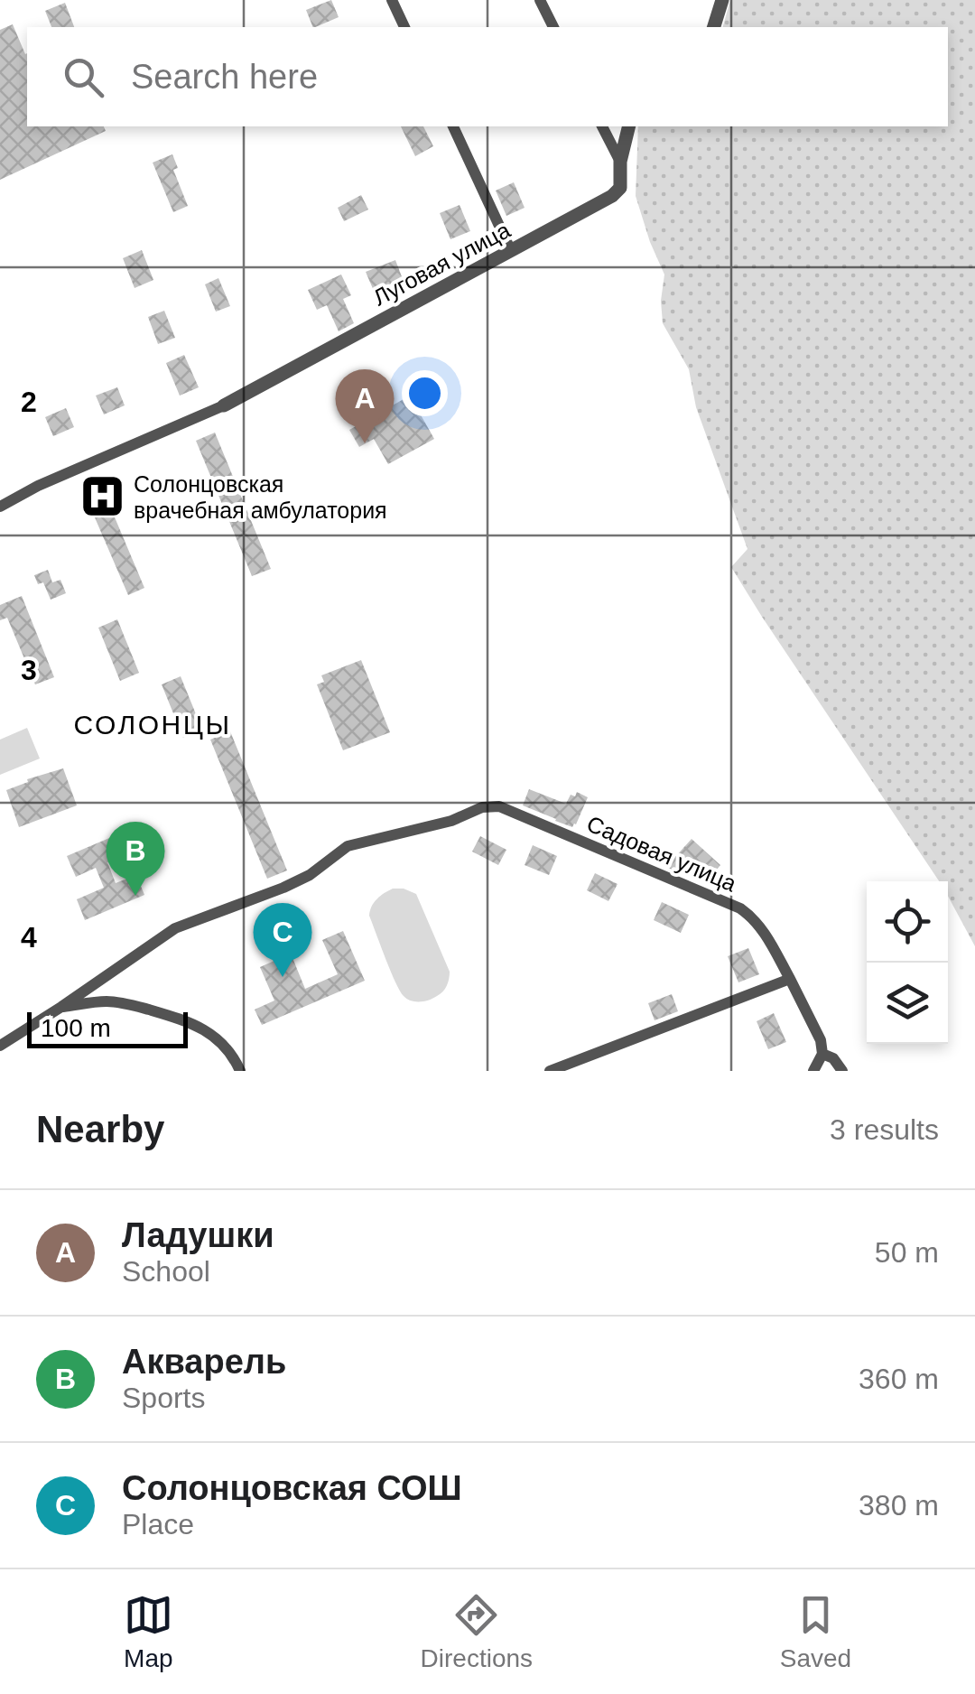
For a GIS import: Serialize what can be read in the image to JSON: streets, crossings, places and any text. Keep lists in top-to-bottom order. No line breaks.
{"streets":{"street":["Луговая улица","Садовая улица"]},"districts":["СОЛОНЦЫ"],"places":{"hospital":["Солонцовская врачебная амбулатория"]},"scale_bar":"100 m","page":{"search":"Search here","pins":["A","B","C"],"scale":"100 m","heading":["Nearby","3 results"],"list":[{"mark":"A","name":"Ладушки","note":"School","value":"50 m"},{"mark":"B","name":"Акварель","note":"Sports","value":"360 m"},{"mark":"C","name":"Солонцовская СОШ","note":"Place","value":"380 m"}],"nav":["Map","Directions","Saved"]},"grid":{"rows":["2","3","4"]}}
